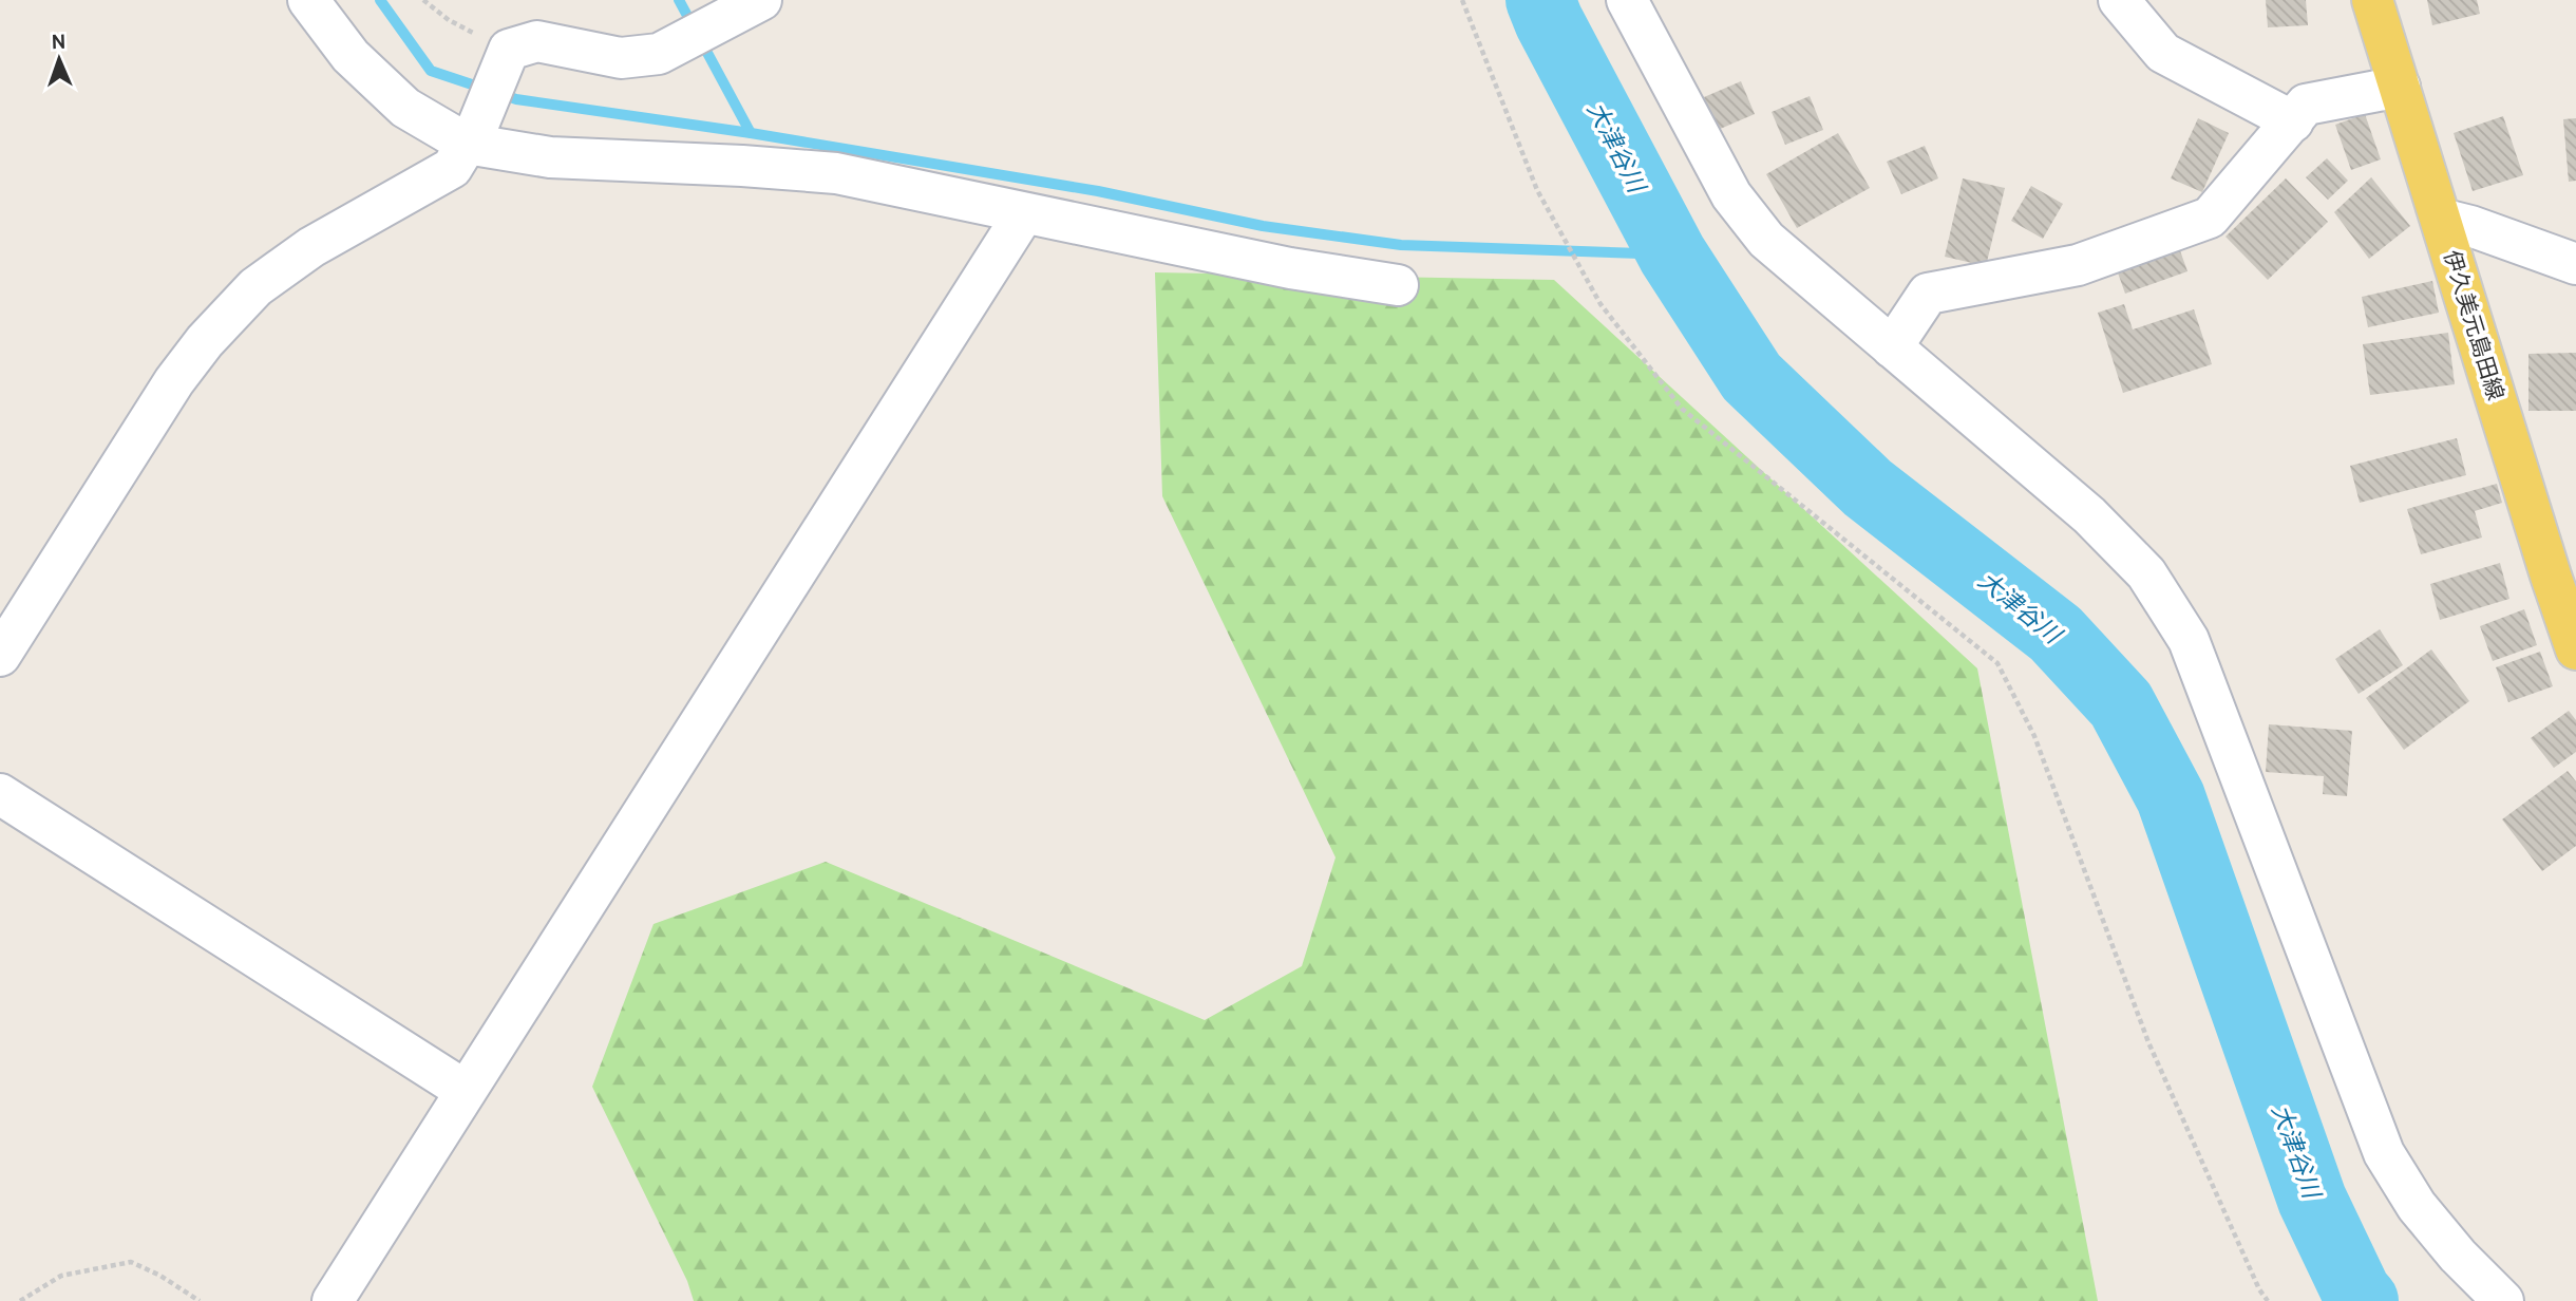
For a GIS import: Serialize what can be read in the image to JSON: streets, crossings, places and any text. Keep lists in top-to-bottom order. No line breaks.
{"streets":{"main road":["伊久美元島田線"]},"water":["大津谷川"],"north":"top"}
